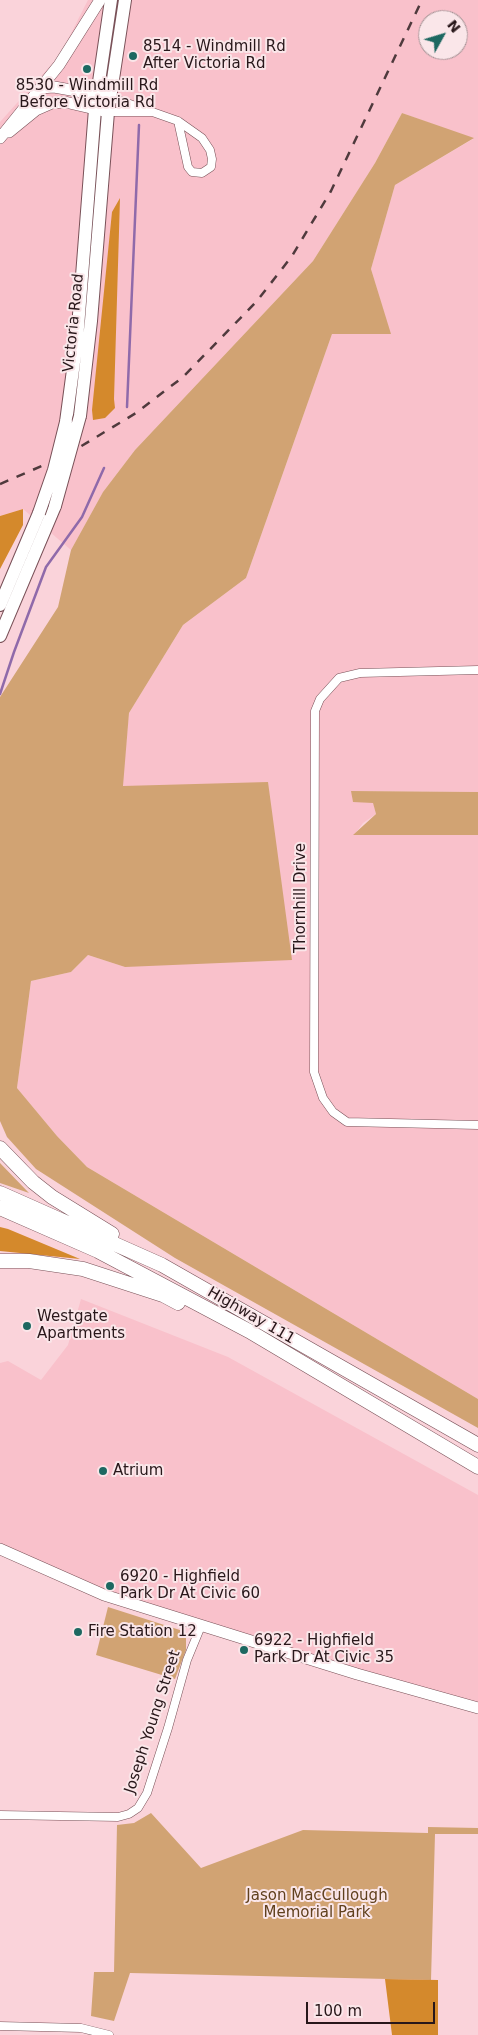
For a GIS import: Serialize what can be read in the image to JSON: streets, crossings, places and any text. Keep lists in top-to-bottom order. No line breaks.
{"streets":{"highway":["Highway 111"],"main road":["Victoria Road"],"street":["Thornhill Drive","Joseph Young Street"]},"parks":["Jason MacCullough Memorial Park"],"places":["8514 - Windmill Rd After Victoria Rd","8530 - Windmill Rd Before Victoria Rd","Westgate Apartments","Atrium","6920 - Highfield Park Dr At Civic 60","Fire Station 12","6922 - Highfield Park Dr At Civic 35"],"scale_bar":"100 m","north":"top right"}
